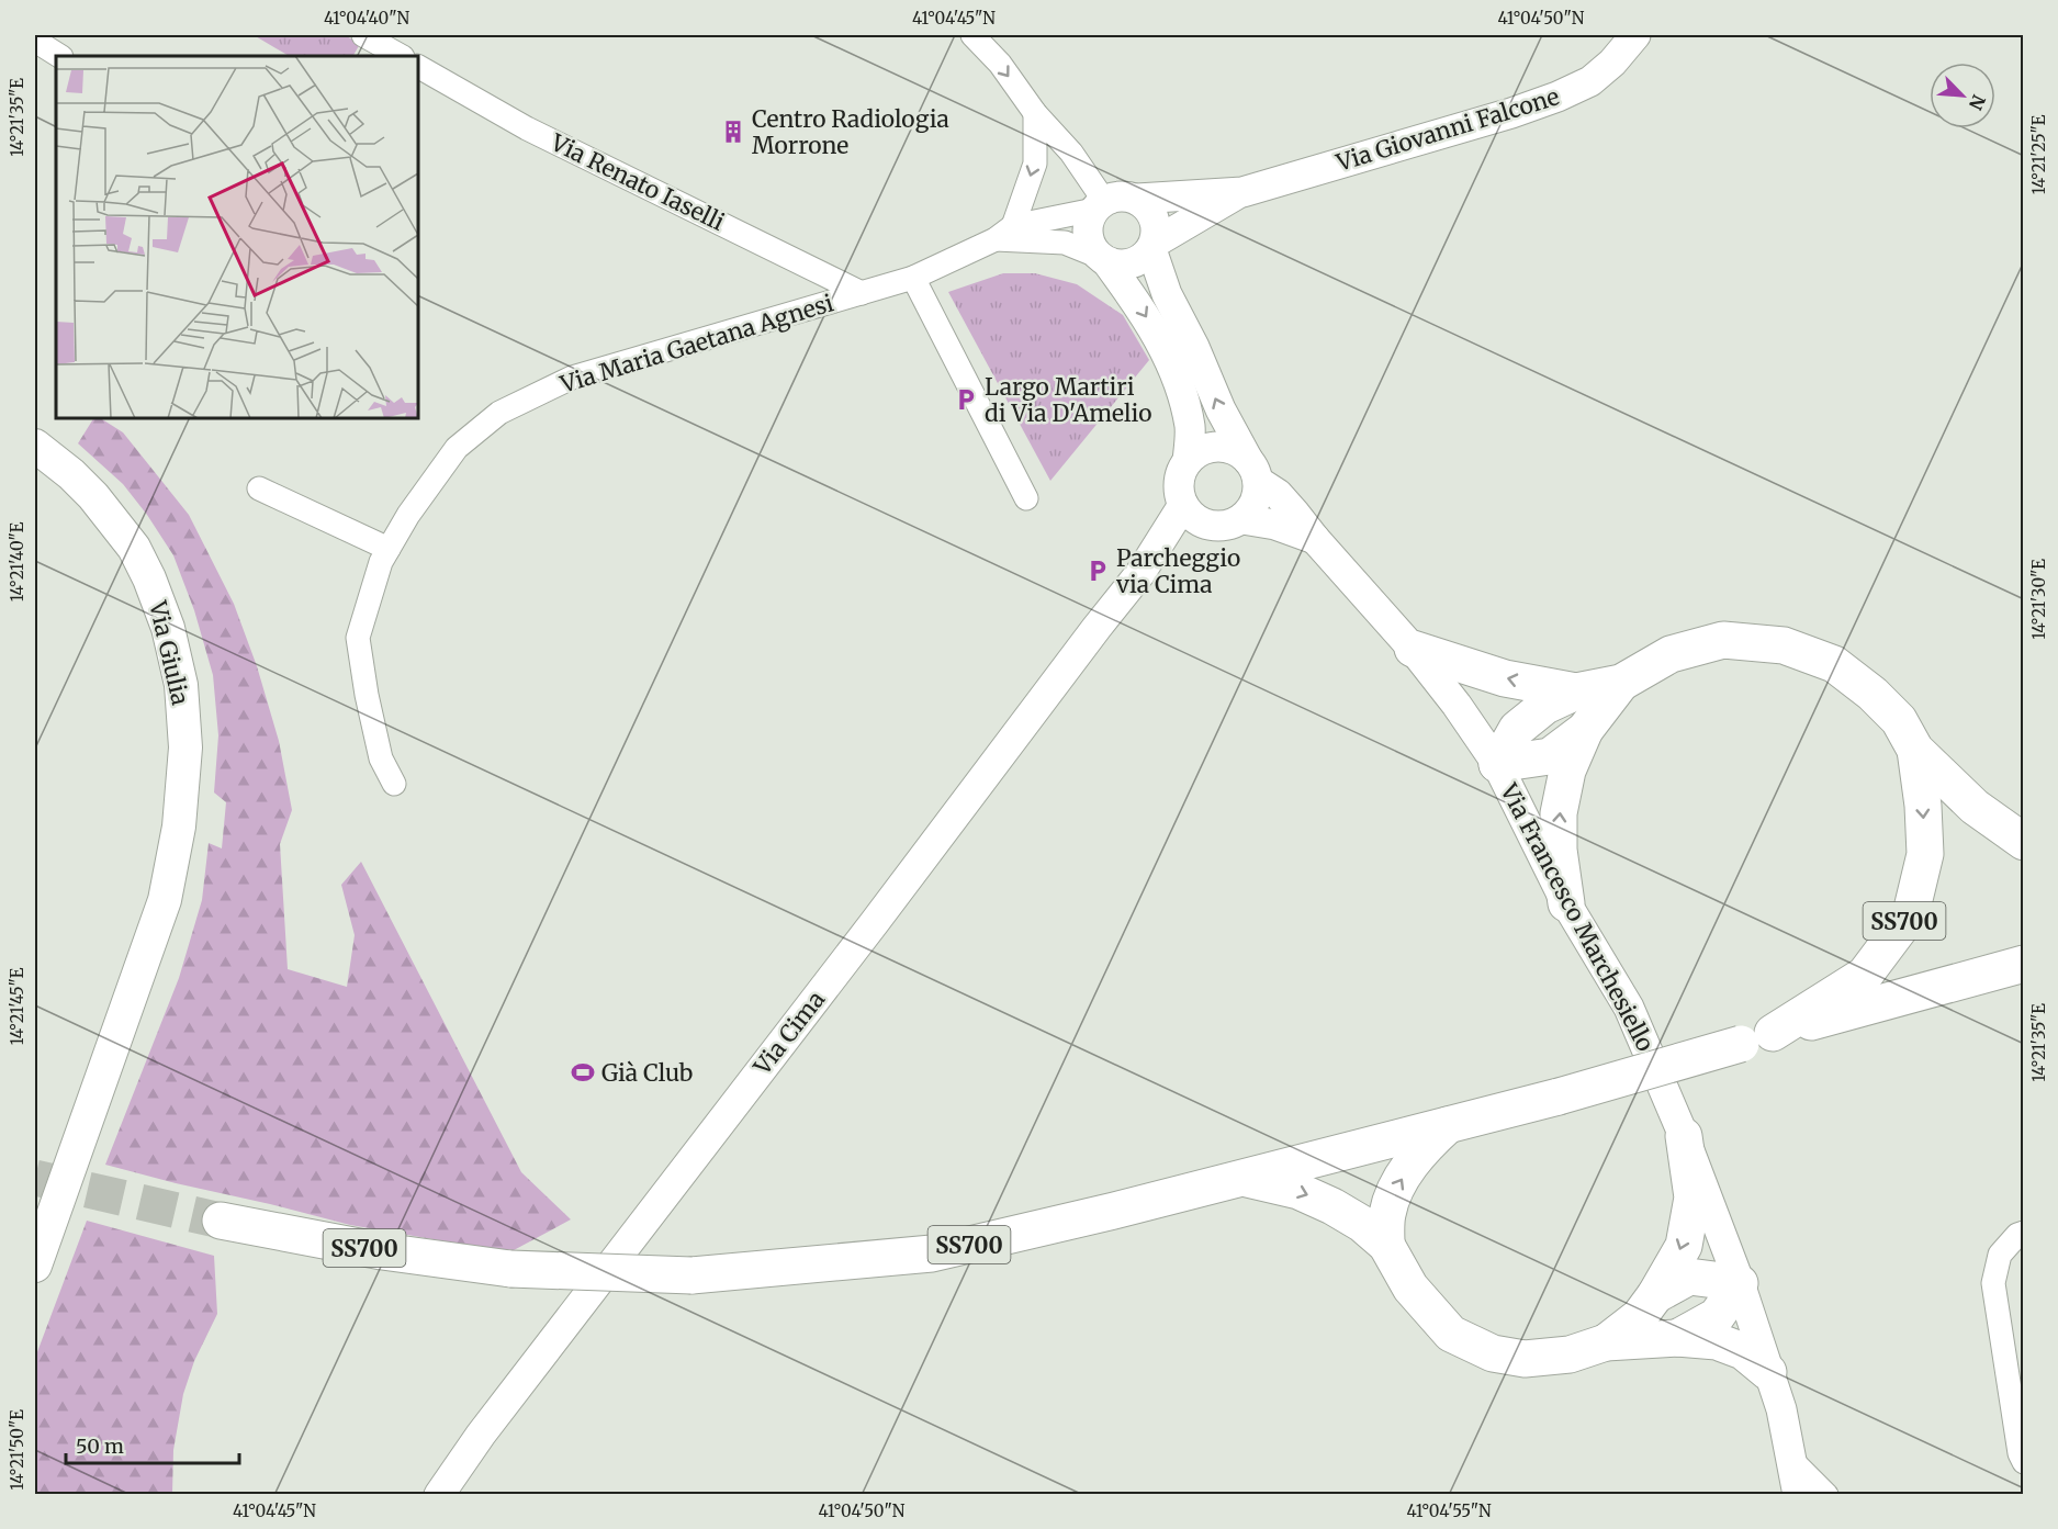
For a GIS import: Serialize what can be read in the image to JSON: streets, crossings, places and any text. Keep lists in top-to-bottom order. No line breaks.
{"streets":{"highway":["SS700"],"main road":["Via Giulia"],"street":["Via Giovanni Falcone","Via Renato Iaselli","Via Maria Gaetana Agnesi","Via Francesco Marchesiello","Via Cima"]},"crossings":[["Via Giovanni Falcone","Via Maria Gaetana Agnesi"],["Via Giovanni Falcone","Via Francesco Marchesiello"],["Via Renato Iaselli","Via Maria Gaetana Agnesi"],["Via Maria Gaetana Agnesi","Via Francesco Marchesiello"],["Via Francesco Marchesiello","SS700"],["Via Francesco Marchesiello","Via Cima"]],"places":{"building":["Centro Radiologia Morrone"],"parking":["Largo Martiri di Via D'Amelio","Parcheggio via Cima"],"sports":["Già Club"]},"scale_bar":"50 m","north":"bottom right","coordinates":["41°04'40\"N","41°04'45\"N","41°04'50\"N","14°21'35\"E","14°21'25\"E","14°21'40\"E","14°21'30\"E","14°21'45\"E","14°21'50\"E","41°04'55\"N"]}
